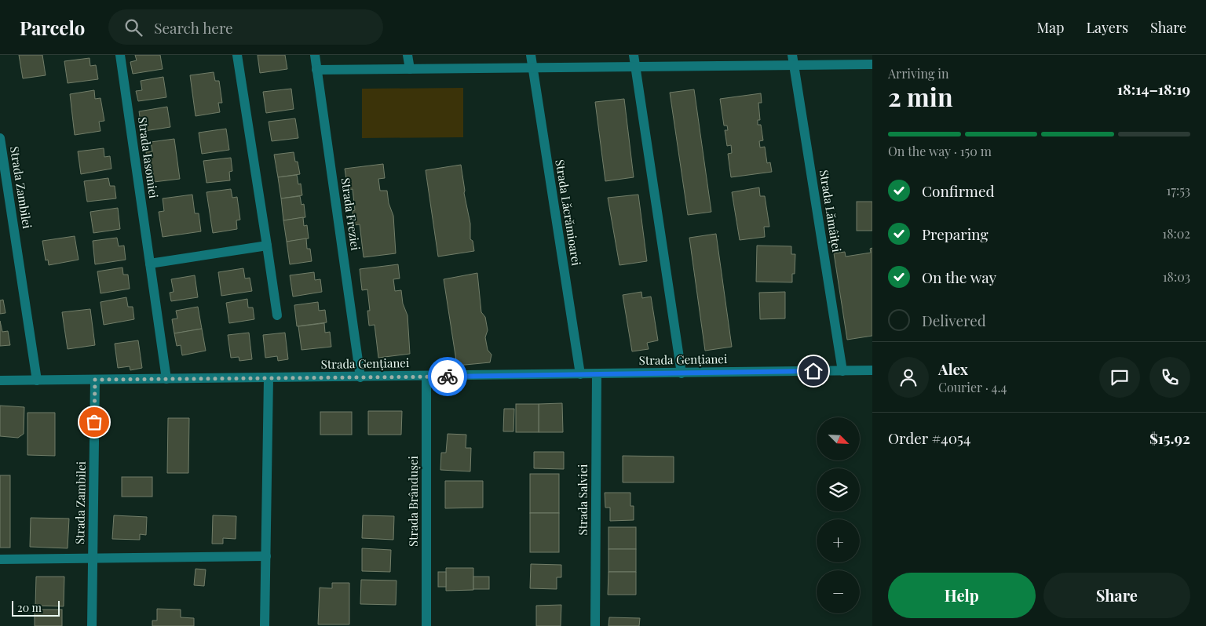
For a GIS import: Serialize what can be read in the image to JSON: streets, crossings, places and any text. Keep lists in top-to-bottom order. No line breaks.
{"streets":{"street":["Strada Iasomiei","Strada Zambilei","Strada Lămâiței","Strada Lăcrămioarei","Strada Freziei","Strada Gențianei","Strada Salviei","Strada Brândușei"]},"crossings":[["Strada Iasomiei","Strada Gențianei"],["Strada Zambilei","Strada Gențianei"],["Strada Lămâiței","Strada Gențianei"],["Strada Lăcrămioarei","Strada Gențianei"],["Strada Freziei","Strada Gențianei"],["Strada Gențianei","Strada Salviei"],["Strada Gențianei","Strada Brândușei"]],"scale_bar":"20 m","north":"bottom right","page":{"header":"Parcelo","search":"Search here","nav":["Map","Layers","Share"],"heading":["2 min","Arriving in","18:14–18:19"],"panel":["Alex","Courier · 4.4","Order #4054","$15.92"],"bar":"On the way · 150 m","list":[["Confirmed","17:53"],["Preparing","18:02"],["On the way","18:03"],"Delivered"],"map_buttons":["+","−"],"buttons":["Help","Share"],"scale":"20 m"}}
